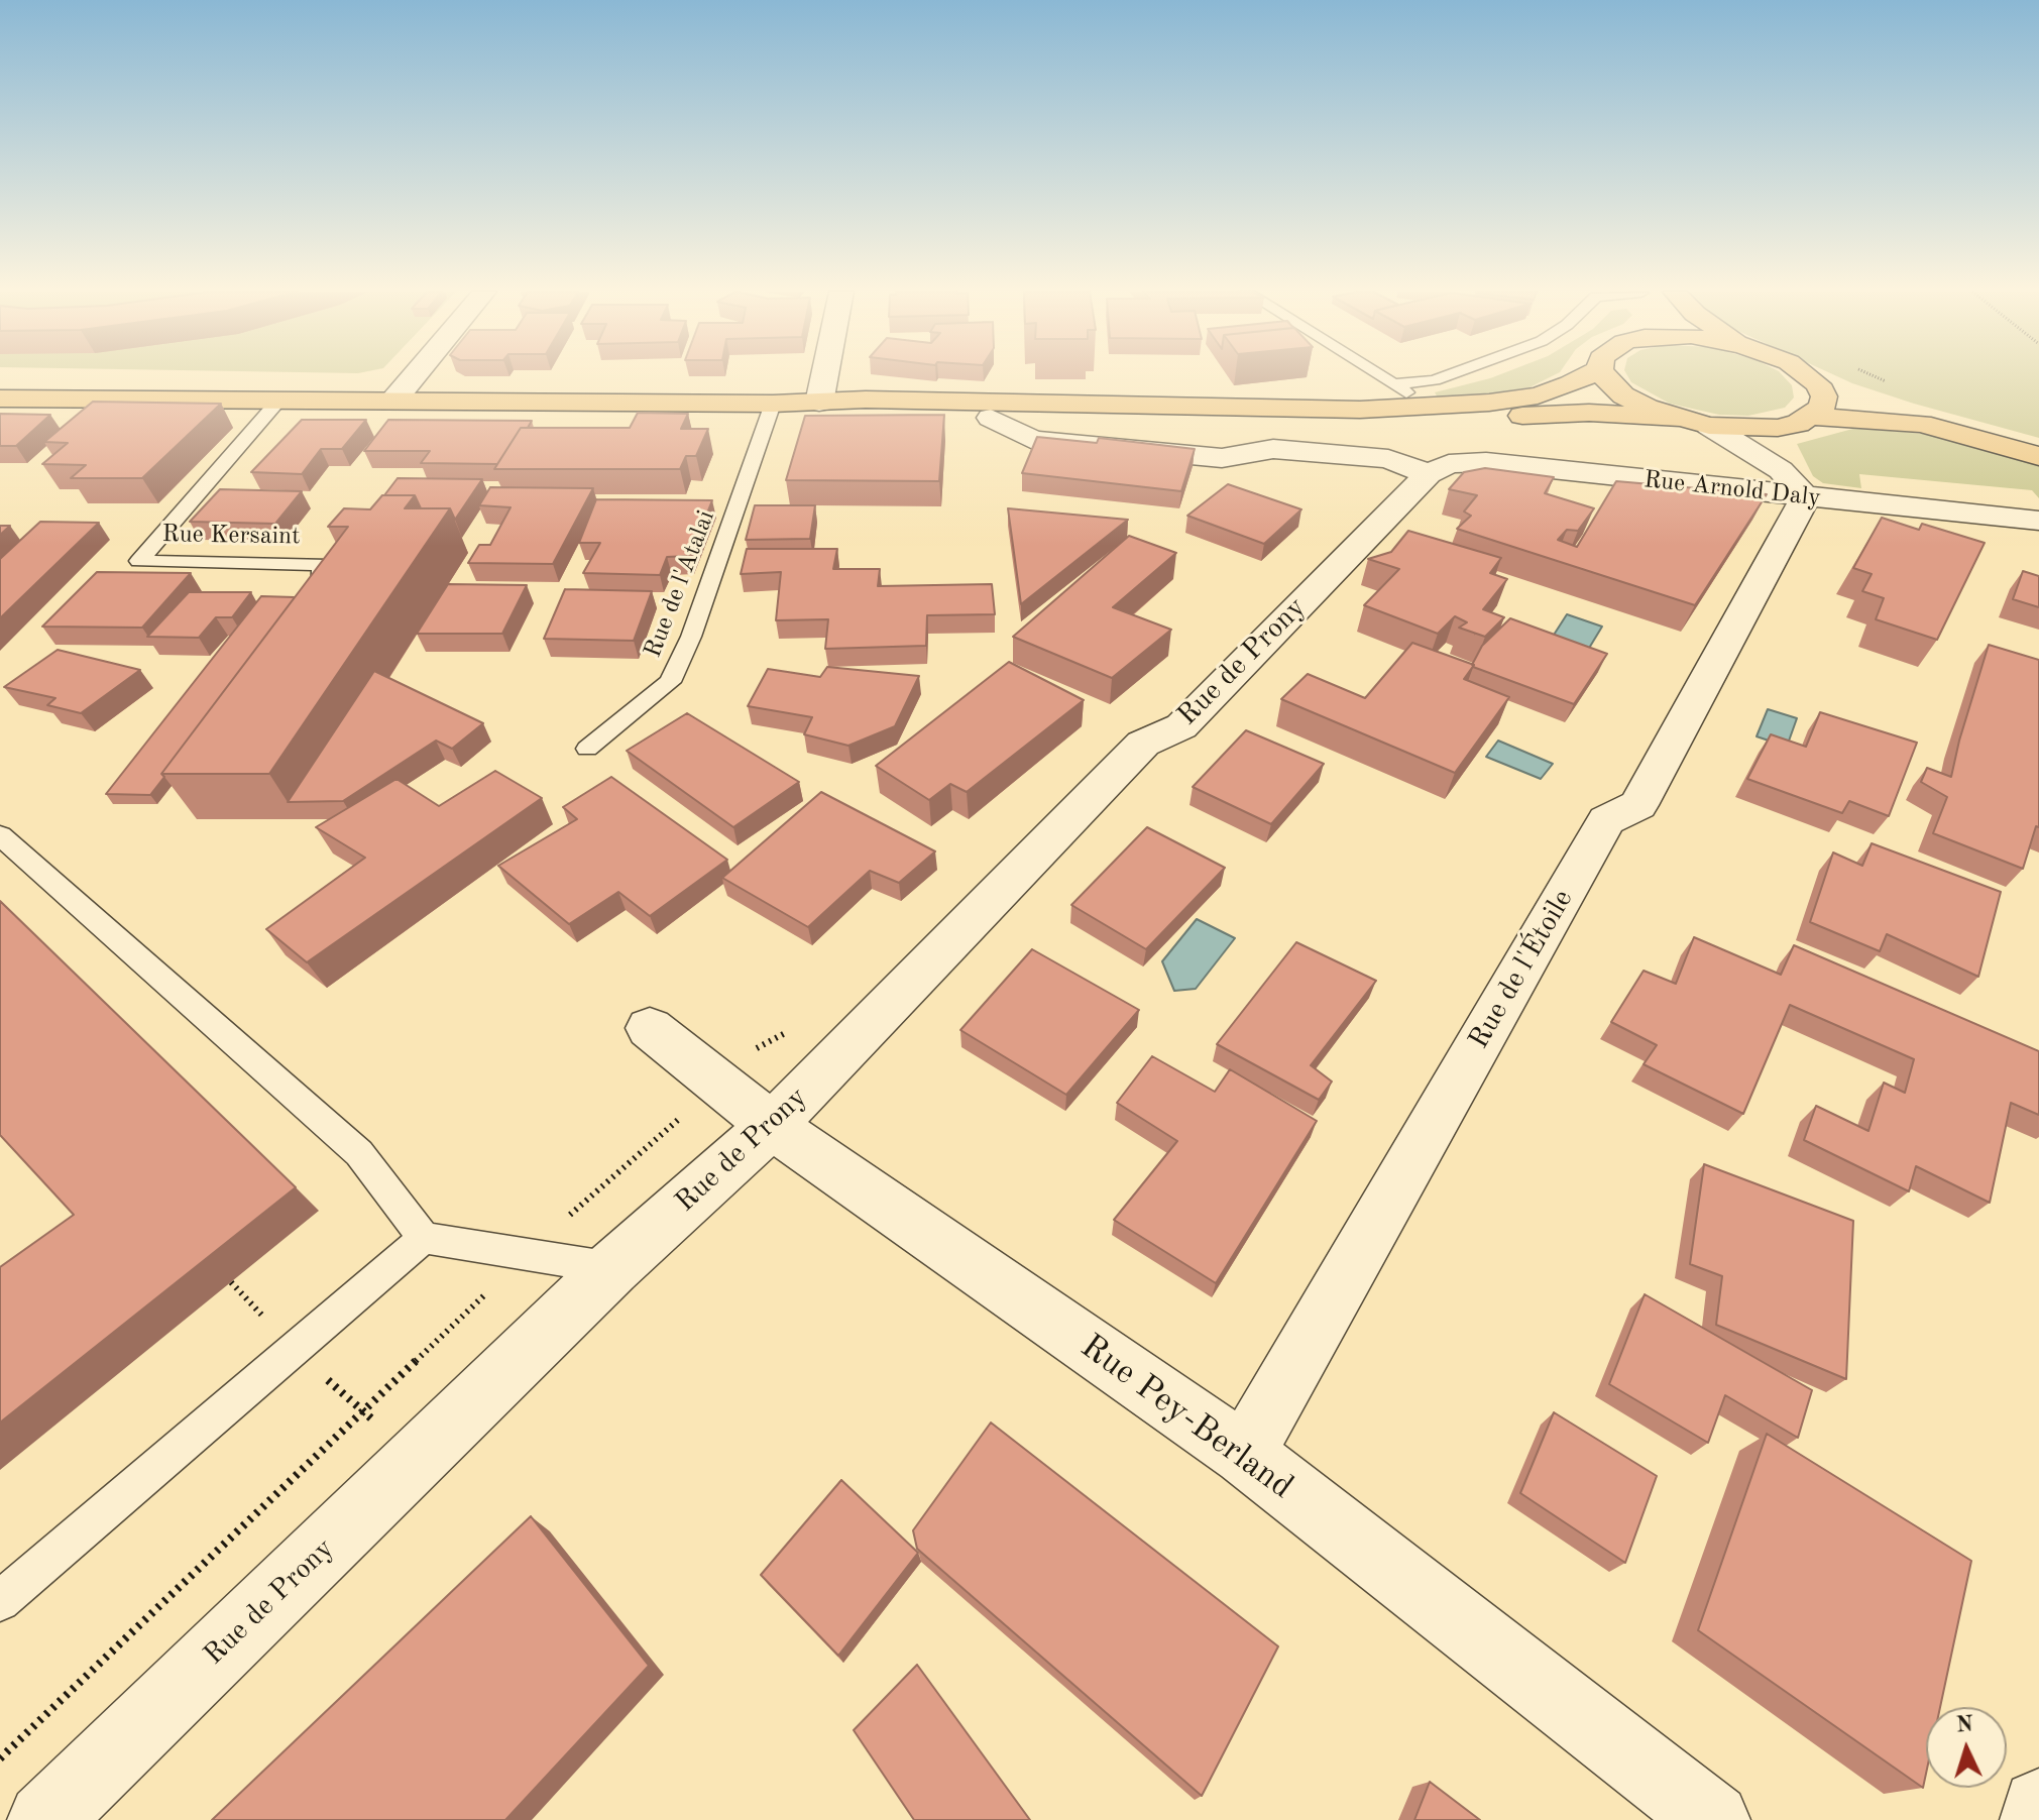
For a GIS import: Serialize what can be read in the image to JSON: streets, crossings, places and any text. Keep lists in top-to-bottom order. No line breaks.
{"streets":{"street":["Rue Arnold Daly","Rue de Prony","Rue de l'Étoile","Rue Pey-Berland"],"lane":["Rue Kersaint","Rue de l'Atalai"]},"crossings":[["Rue Arnold Daly","Rue de Prony"],["Rue Arnold Daly","Rue de l'Étoile"],["Rue de Prony","Rue Pey-Berland"],["Rue de l'Étoile","Rue Pey-Berland"]],"north":"top"}
